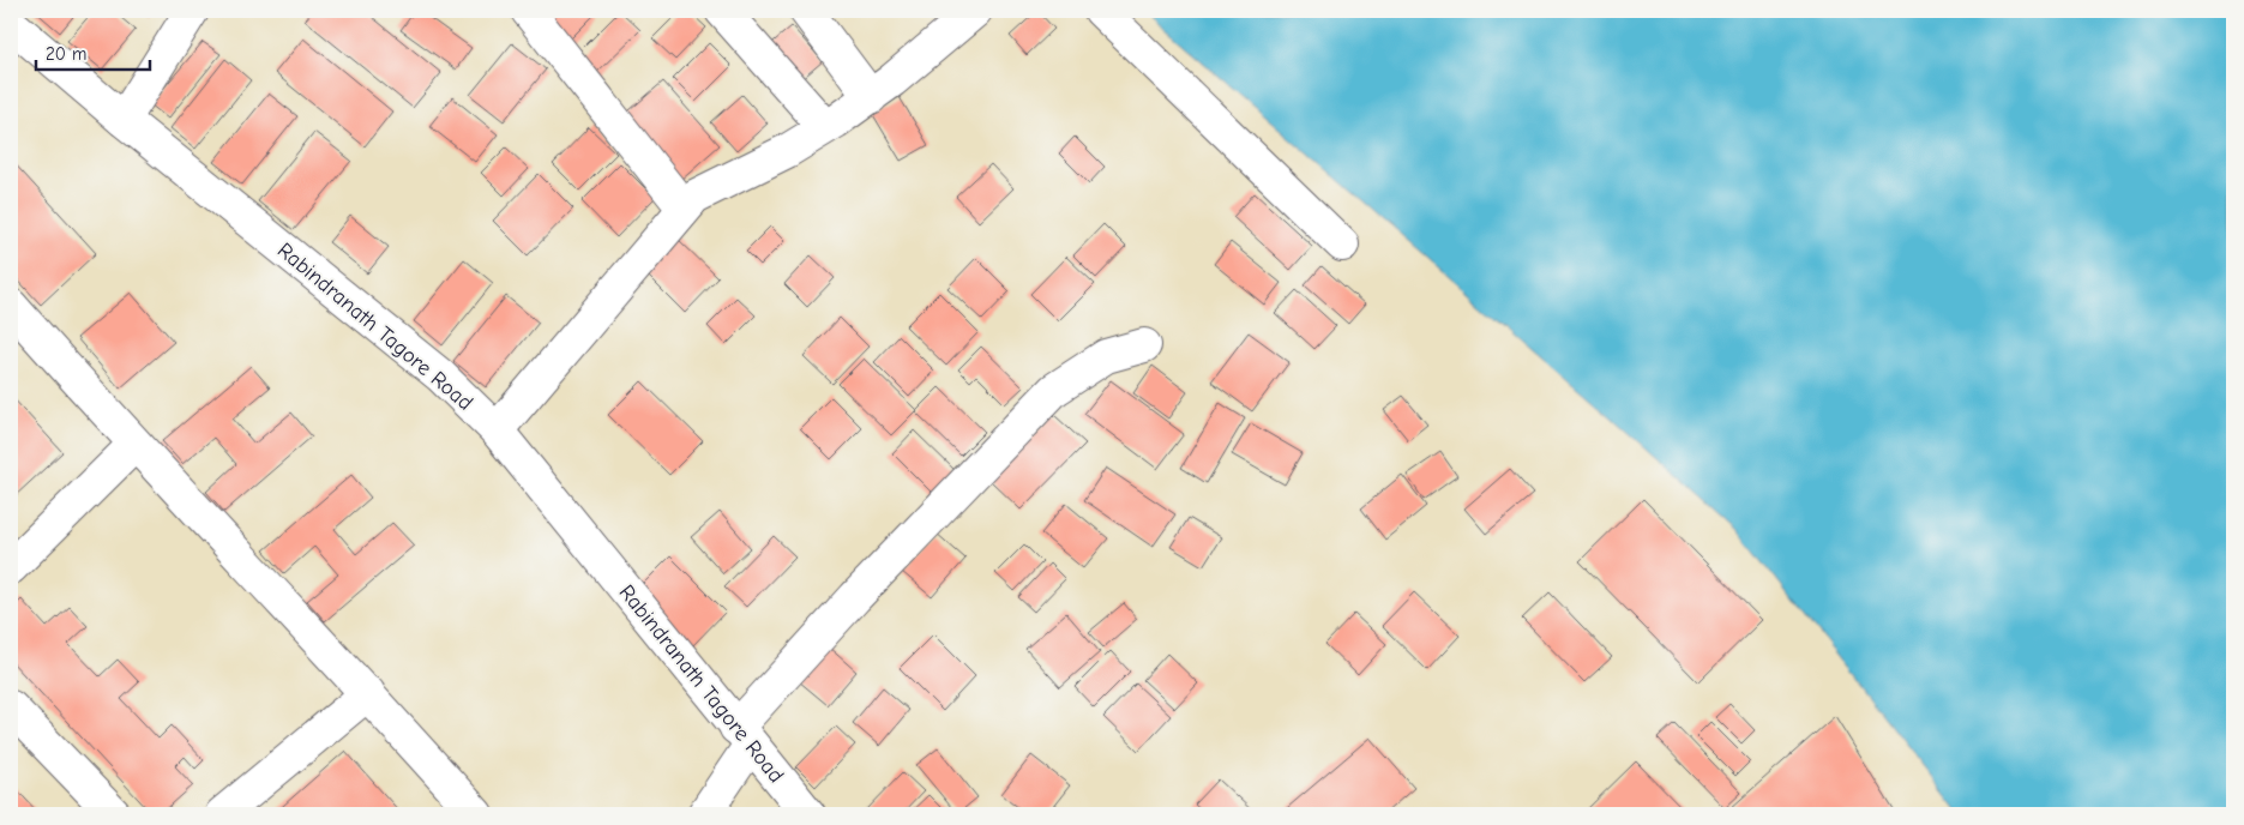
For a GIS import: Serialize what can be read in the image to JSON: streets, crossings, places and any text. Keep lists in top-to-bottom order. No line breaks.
{"streets":{"street":["Rabindranath Tagore Road"]},"scale_bar":"20 m"}
